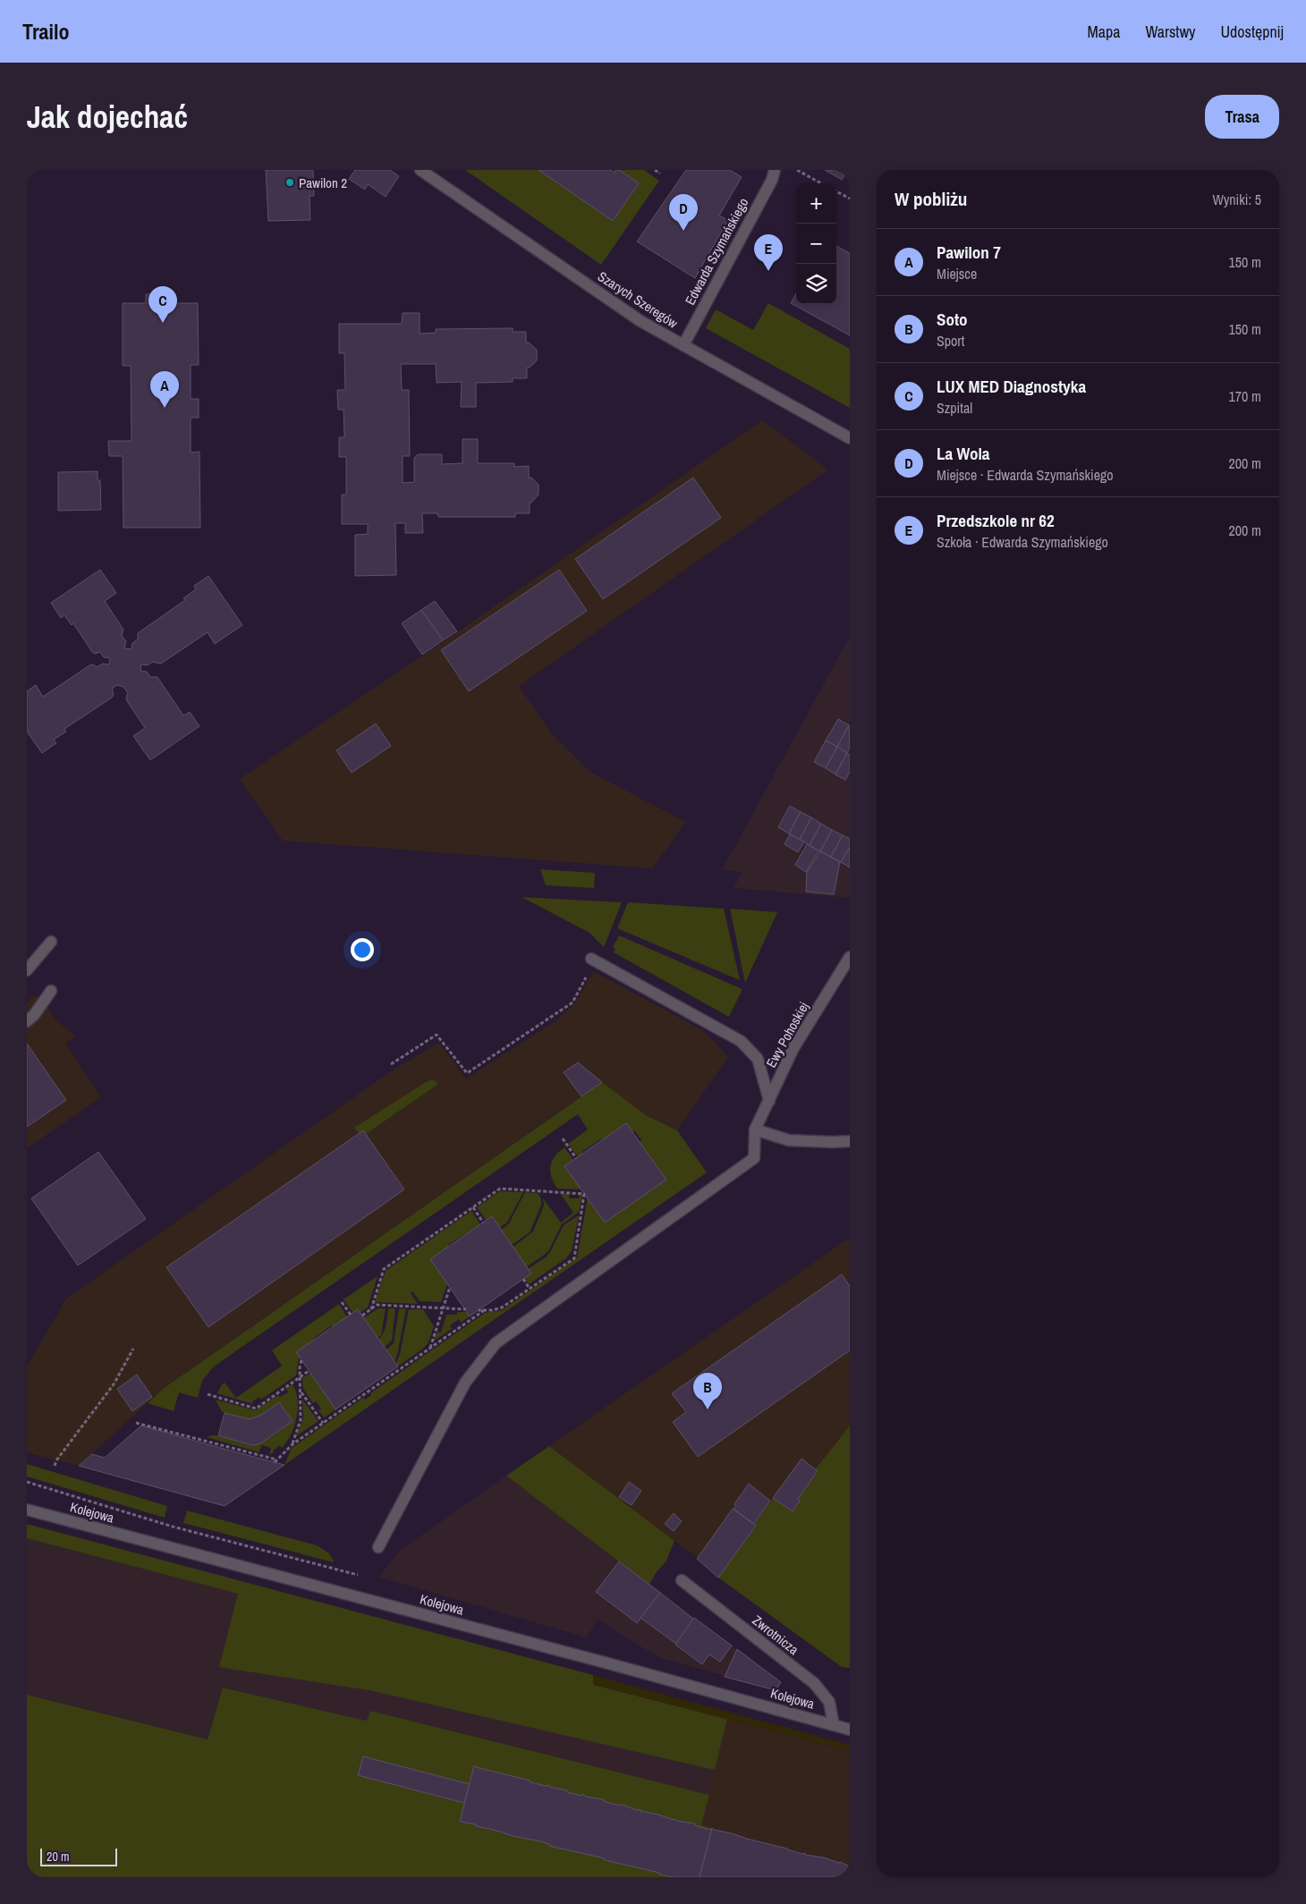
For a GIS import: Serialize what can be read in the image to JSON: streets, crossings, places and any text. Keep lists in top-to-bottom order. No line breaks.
{"streets":{"street":["Edwarda Szymańskiego","Szarych Szeregów","Ewy Pohoskiej","Kolejowa","Zwrotnicza"]},"crossings":[["Edwarda Szymańskiego","Szarych Szeregów"],["Kolejowa","Zwrotnicza"]],"places":["Pawilon 2"],"scale_bar":"20 m","page":{"header":"Trailo","nav":["Mapa","Warstwy","Udostępnij"],"buttons":"Trasa","title":"Jak dojechać","heading":["W pobliżu","Wyniki: 5"],"map_buttons":["+","−"],"pins":["D","E","C","A","B"],"list":[{"mark":"A","name":"Pawilon 7","note":"Miejsce","value":"150 m"},{"mark":"B","name":"Soto","note":"Sport","value":"150 m"},{"mark":"C","name":"LUX MED Diagnostyka","note":"Szpital","value":"170 m"},{"mark":"D","name":"La Wola","note":"Miejsce · Edwarda Szymańskiego","value":"200 m"},{"mark":"E","name":"Przedszkole nr 62","note":"Szkoła · Edwarda Szymańskiego","value":"200 m"}],"scale":"20 m"}}
